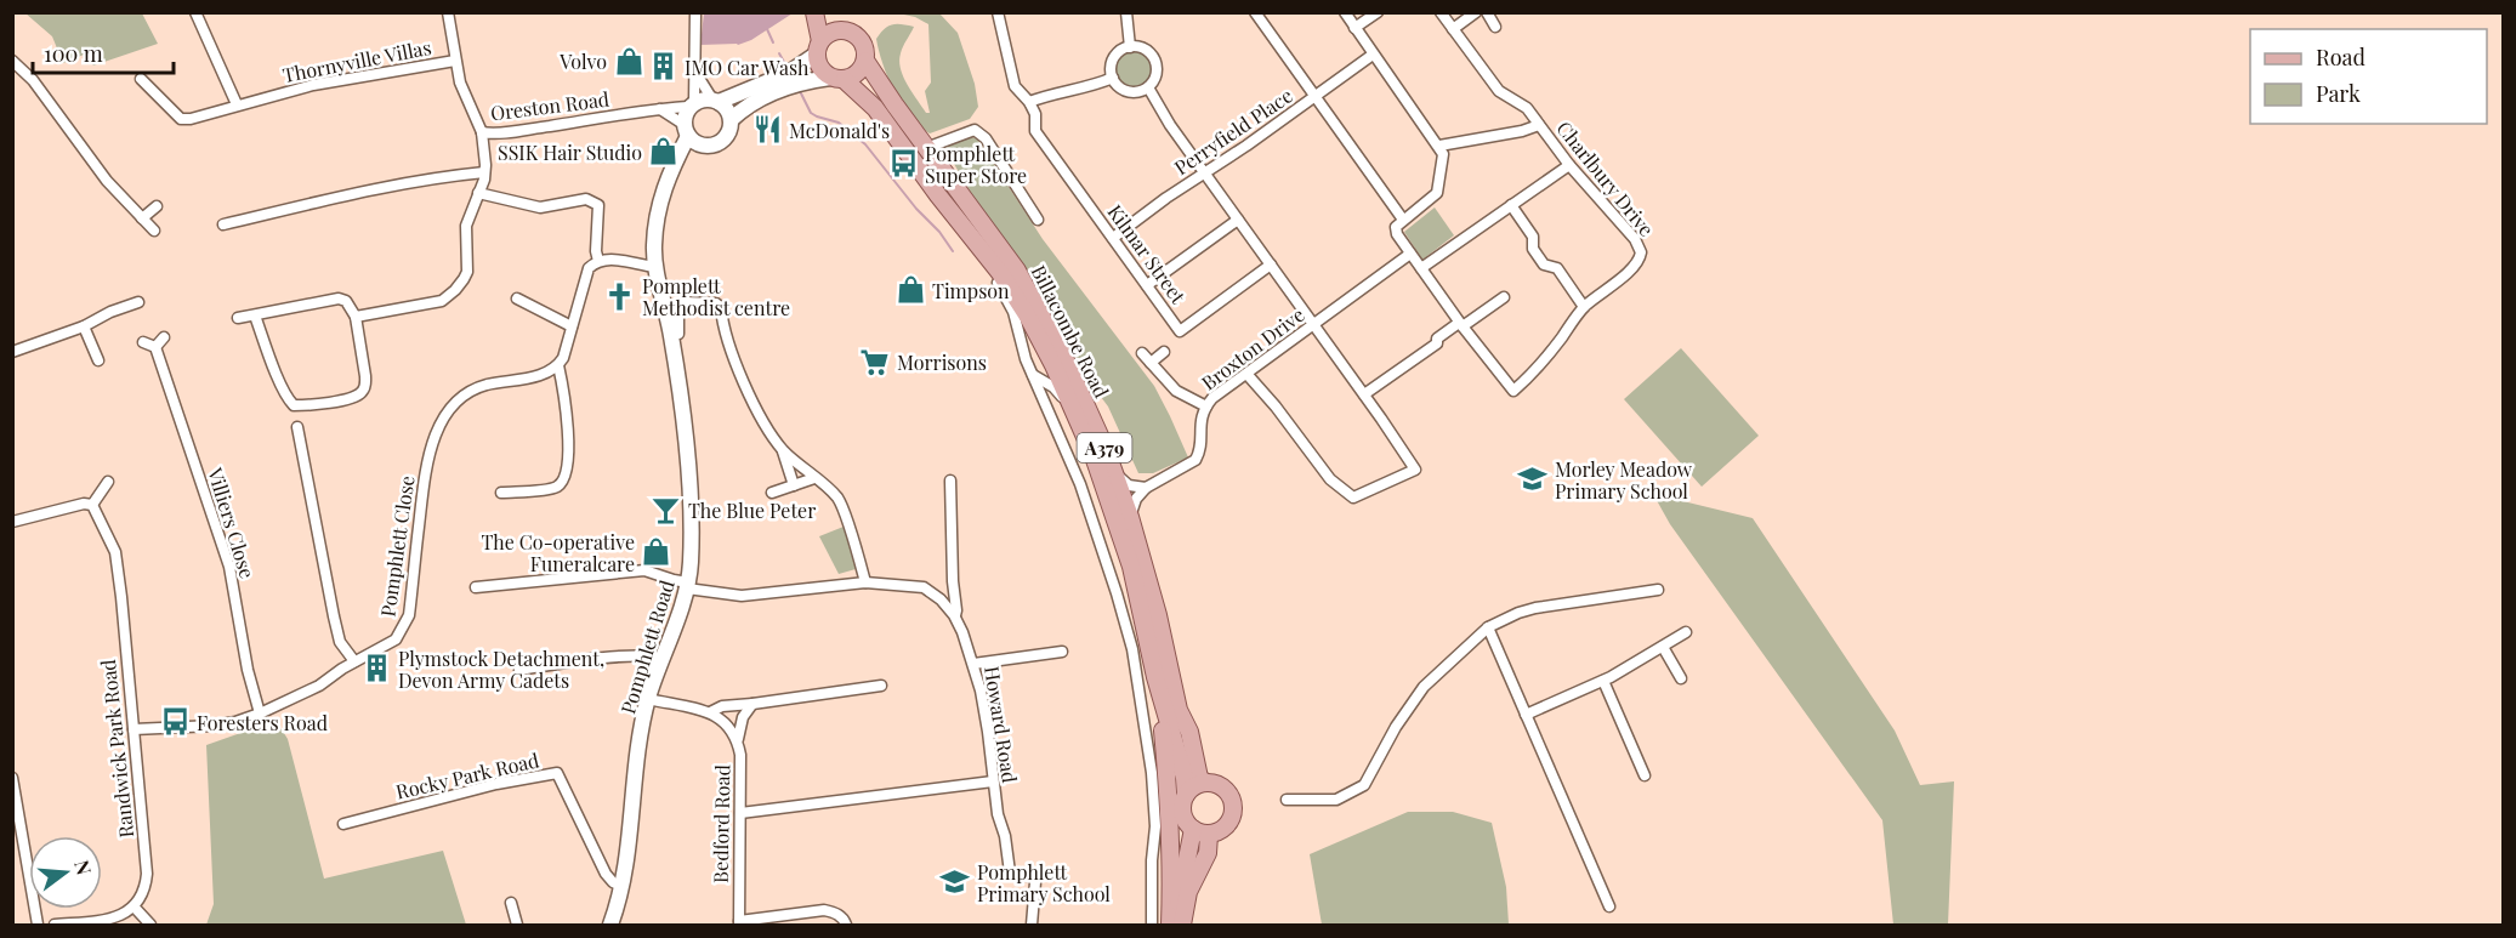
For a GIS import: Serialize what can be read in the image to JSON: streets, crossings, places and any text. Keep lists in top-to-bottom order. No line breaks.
{"streets":{"main road":["Billacombe Road","A379"],"street":["Thornyville Villas","Oreston Road","Perryfield Place","Charlbury Drive","Kilmar Street","Broxton Drive","Villiers Close","Pomphlett Close","Pomphlett Road","Howard Road","Randwick Park Road","Rocky Park Road","Bedford Road"]},"crossings":[["Thornyville Villas","Oreston Road"],["Oreston Road","Pomphlett Road"],["Perryfield Place","Kilmar Street"],["Billacombe Road","A379"],["Pomphlett Road","Howard Road"],["Pomphlett Road","Rocky Park Road"]],"places":{"shop":["Volvo","SSIK Hair Studio","Timpson","The Co-operative Funeralcare"],"building":["IMO Car Wash","Plymstock Detachment, Devon Army Cadets"],"restaurant":["McDonald's"],"bus stop":["Pomphlett Super Store","Foresters Road"],"church":["Pomplett Methodist centre"],"supermarket":["Morrisons"],"school or university":["Morley Meadow Primary School","Pomphlett Primary School"],"bar":["The Blue Peter"]},"legend":["Road","Park"],"scale_bar":"100 m","north":"right"}
